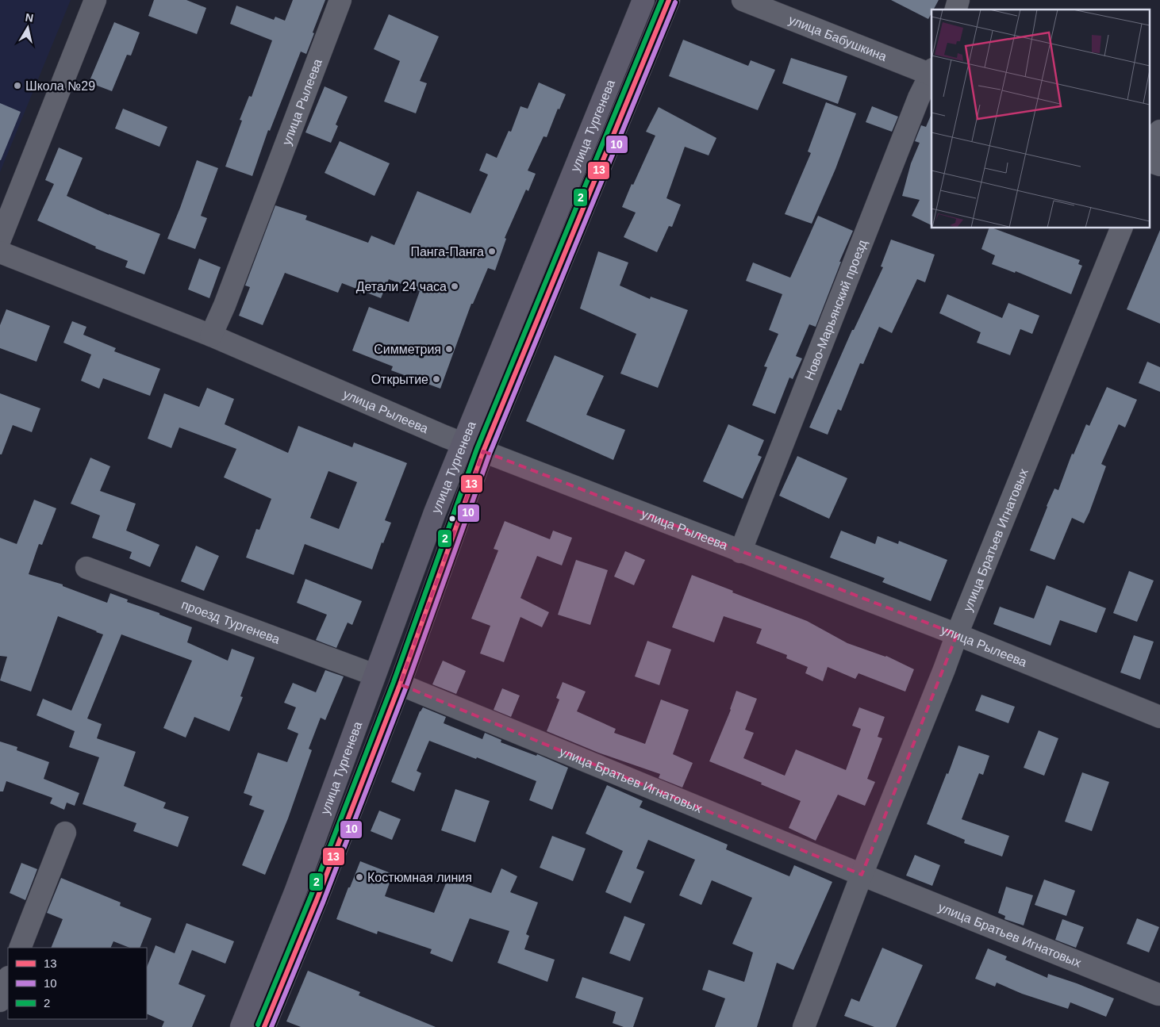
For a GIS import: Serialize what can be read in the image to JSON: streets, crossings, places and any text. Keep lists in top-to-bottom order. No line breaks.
{"streets":{"highway":["улица Тургенева"],"street":["улица Бабушкина","улица Рылеева","Ново-Марьянский проезд","улица Братьев Игнатовых","проезд Тургенева"]},"crossings":[["улица Бабушкина","Ново-Марьянский проезд"],["улица Рылеева","улица Тургенева"],["улица Рылеева","Ново-Марьянский проезд"],["улица Рылеева","улица Братьев Игнатовых"],["улица Тургенева","улица Братьев Игнатовых"],["улица Тургенева","проезд Тургенева"]],"places":["Школа №29","Панга-Панга","Детали 24 часа","Симметрия","Открытие","Костюмная линия"],"lines":["transit line 13","transit line 2","transit line 10"],"legend":["13","10","2"],"north":"top"}
